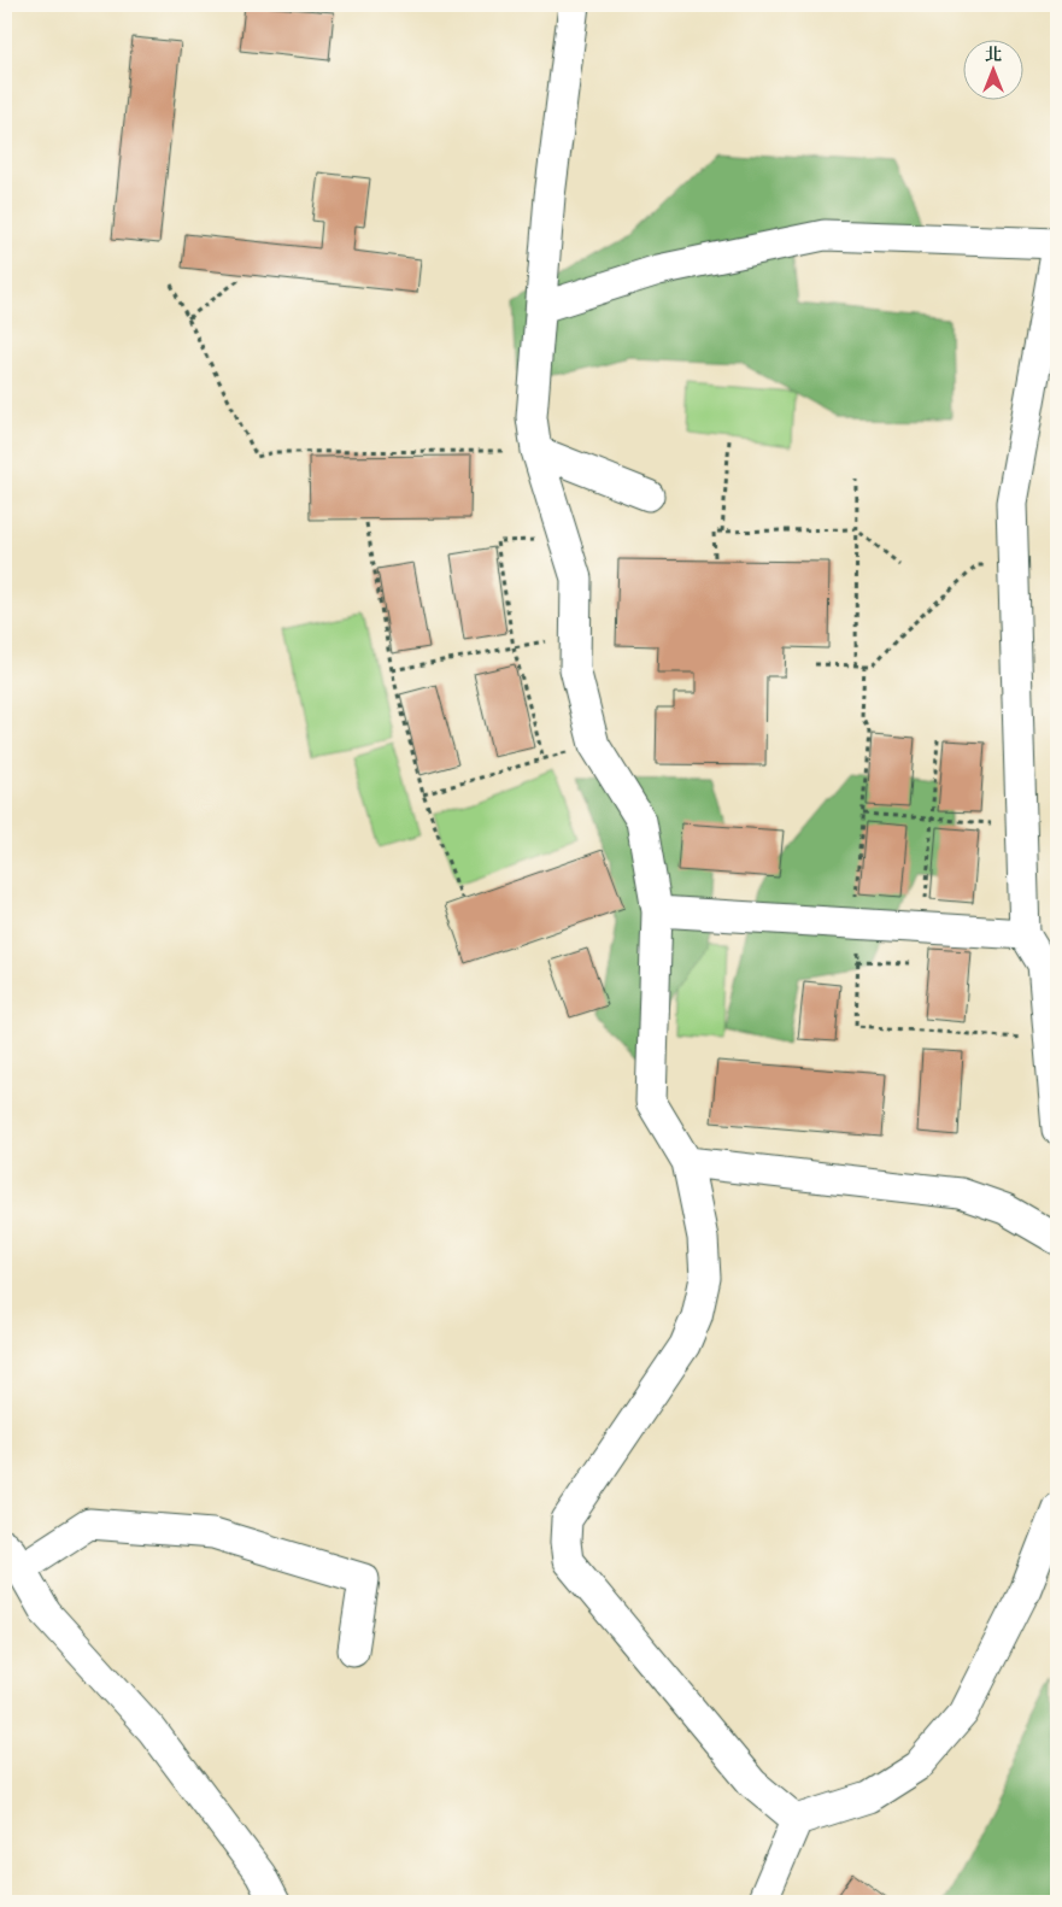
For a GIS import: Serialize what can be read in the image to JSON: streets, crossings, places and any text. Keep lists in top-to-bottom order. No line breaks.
{"north":"top"}
